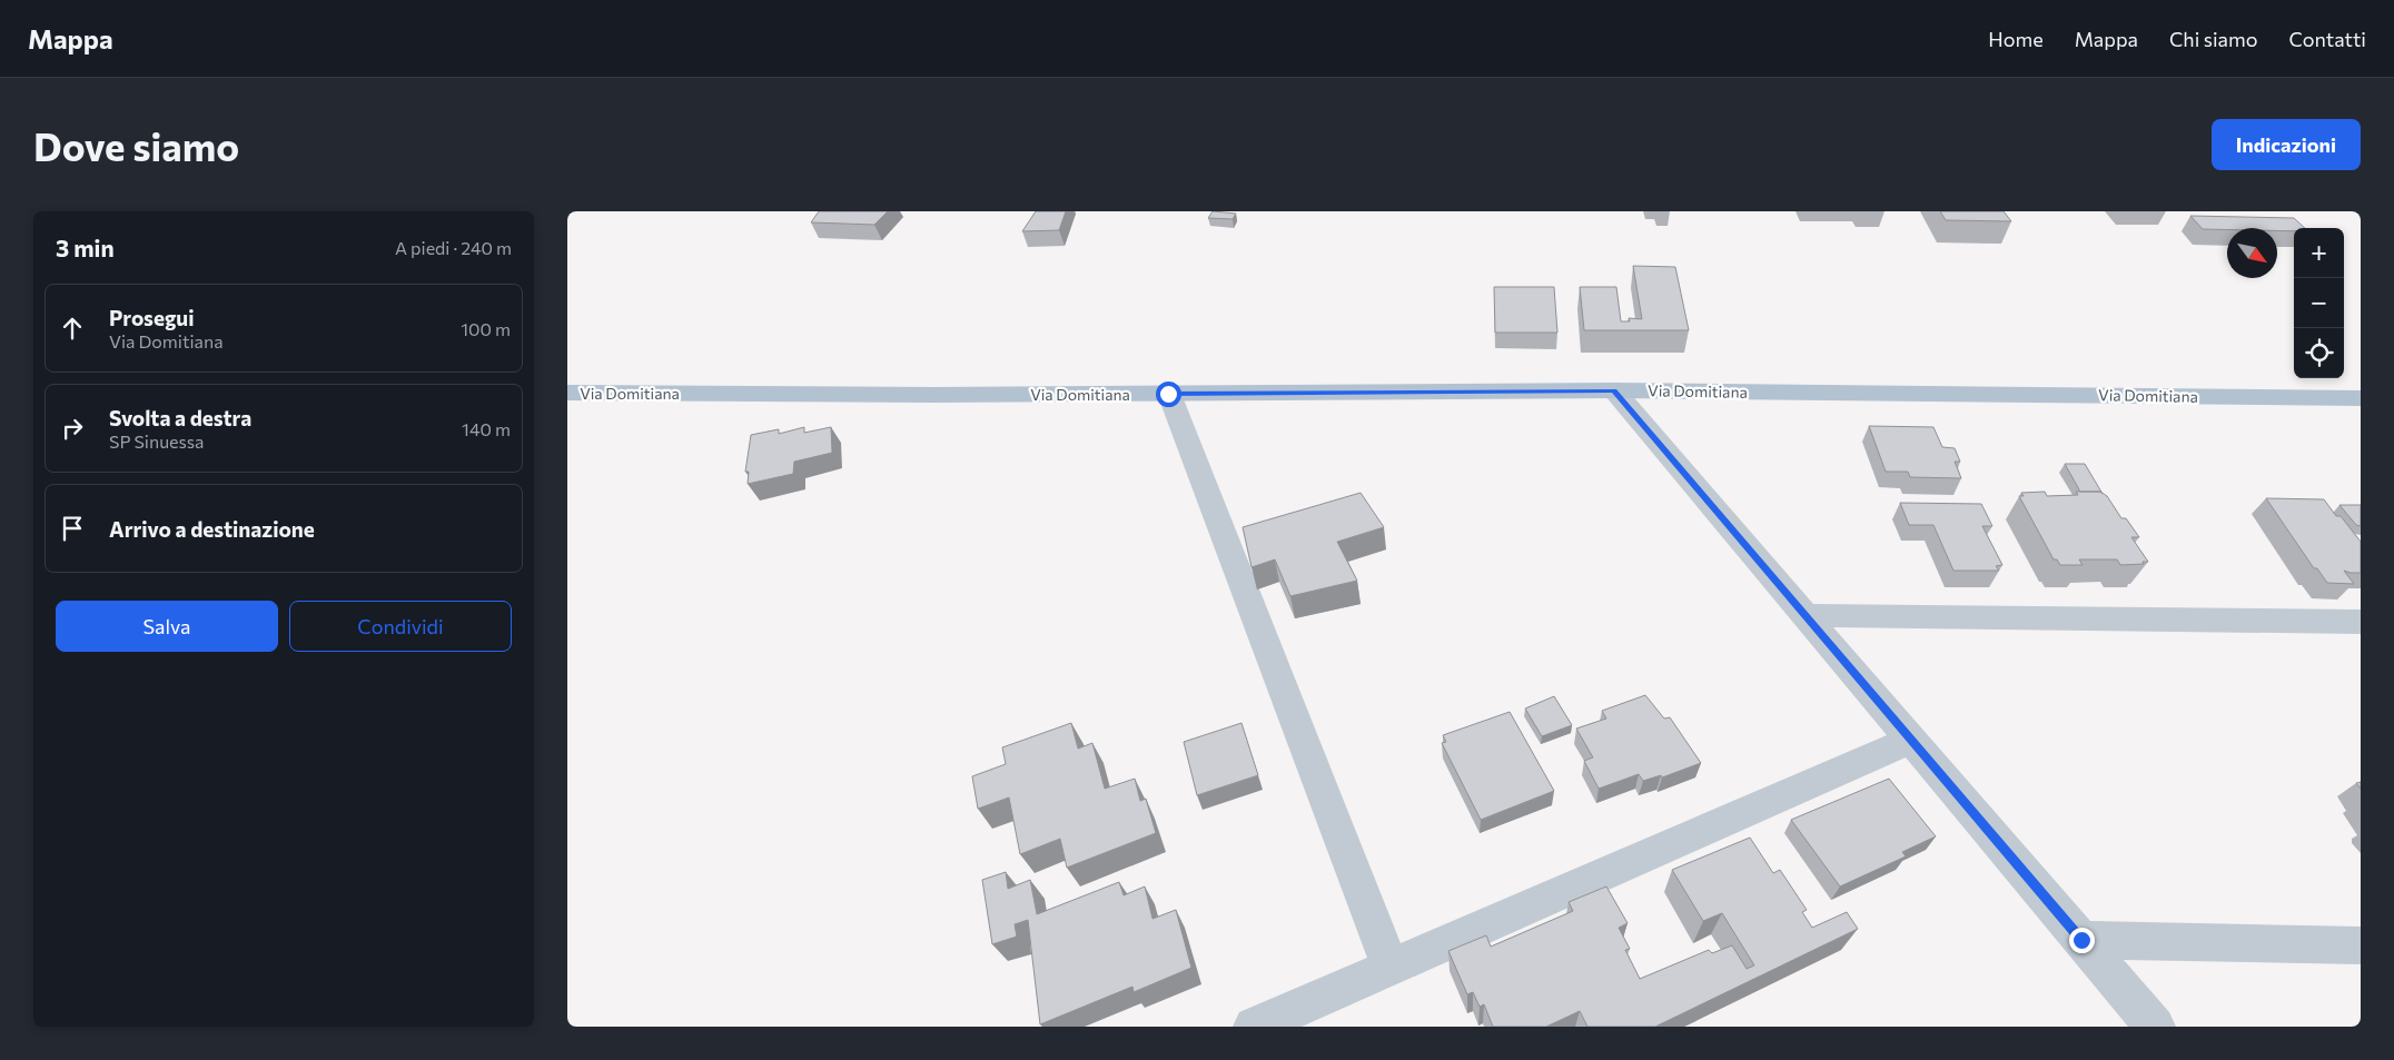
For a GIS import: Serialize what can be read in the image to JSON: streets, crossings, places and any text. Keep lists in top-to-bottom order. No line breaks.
{"streets":{"main road":["Via Domitiana"]},"north":"bottom right","page":{"header":"Mappa","nav":["Home","Mappa","Chi siamo","Contatti"],"buttons":["Indicazioni",["Salva","Condividi"]],"title":"Dove siamo","heading":["3 min","A piedi · 240 m"],"map_buttons":["+","−"],"list":[["Prosegui","Via Domitiana","100 m"],["Svolta a destra","SP Sinuessa","140 m"],"Arrivo a destinazione"]}}
